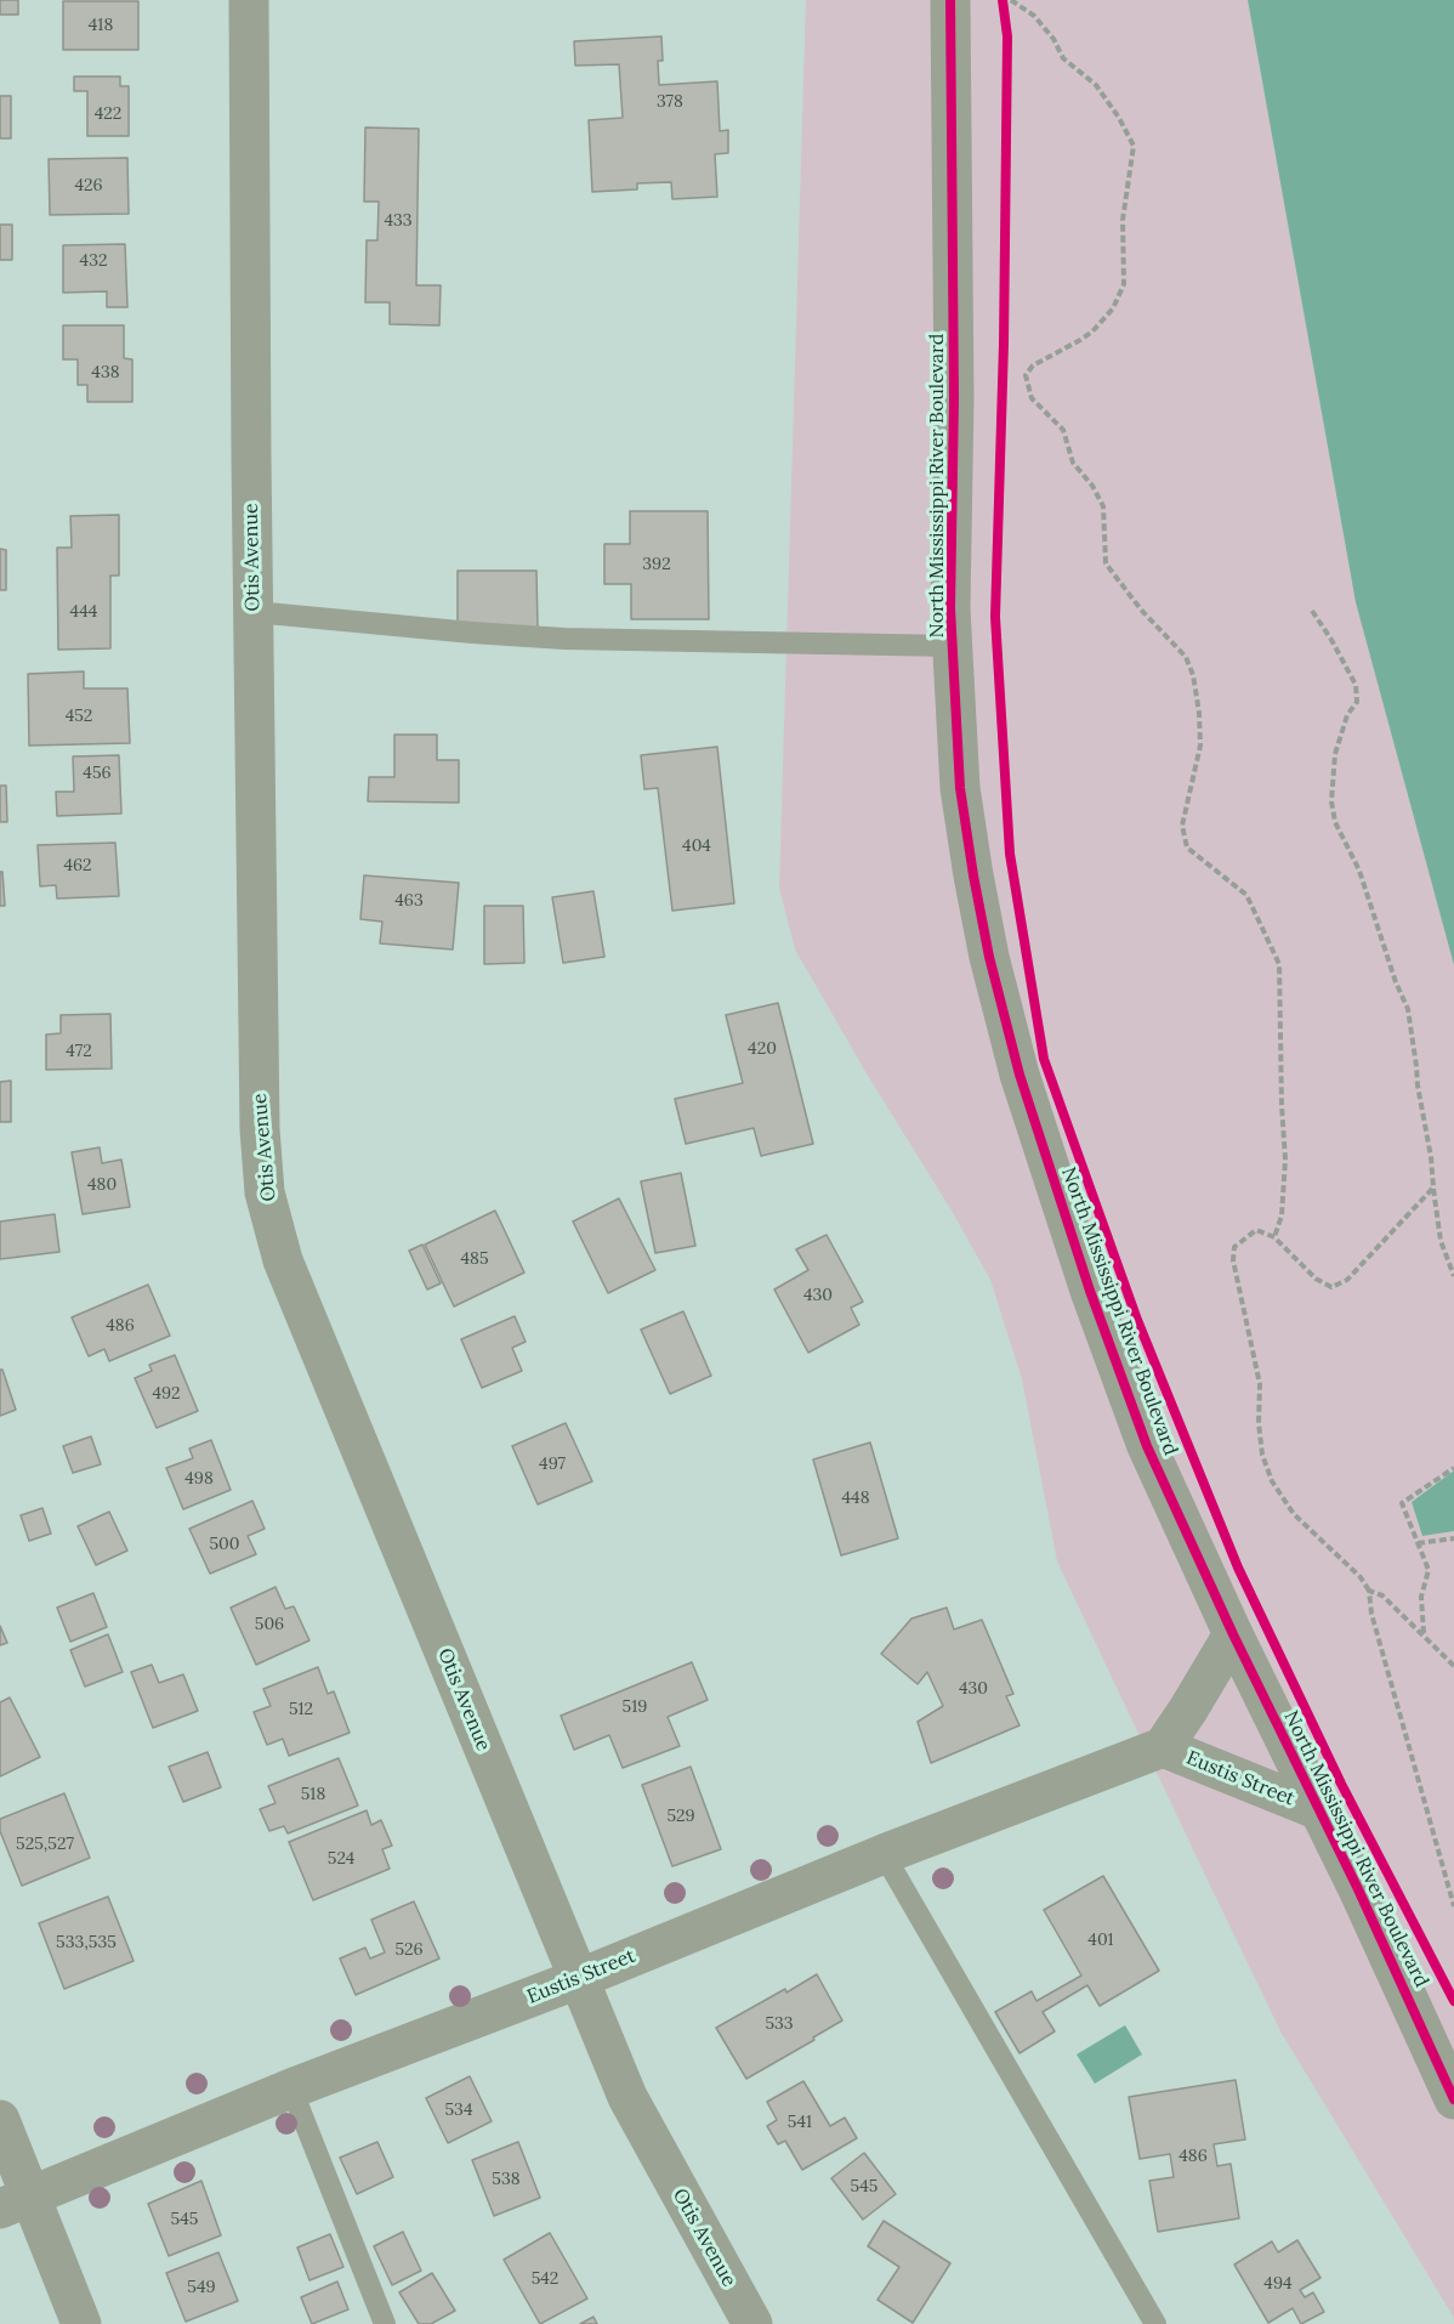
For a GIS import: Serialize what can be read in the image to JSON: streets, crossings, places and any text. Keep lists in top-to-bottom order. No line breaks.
{"streets":{"street":["North Mississippi River Boulevard","Otis Avenue","Eustis Street"]},"crossings":[["North Mississippi River Boulevard","Eustis Street"],["Otis Avenue","Eustis Street"]],"house_numbers":["418","378","422","426","433","432","438","392","444","452","456","404","462","463","420","472","480","485","430","486","492","497","498","448","500","506","430","519","512","518","529","525,527","524","401","533,535","526","533","534","541","486","538","545","545","542","494","549"]}
